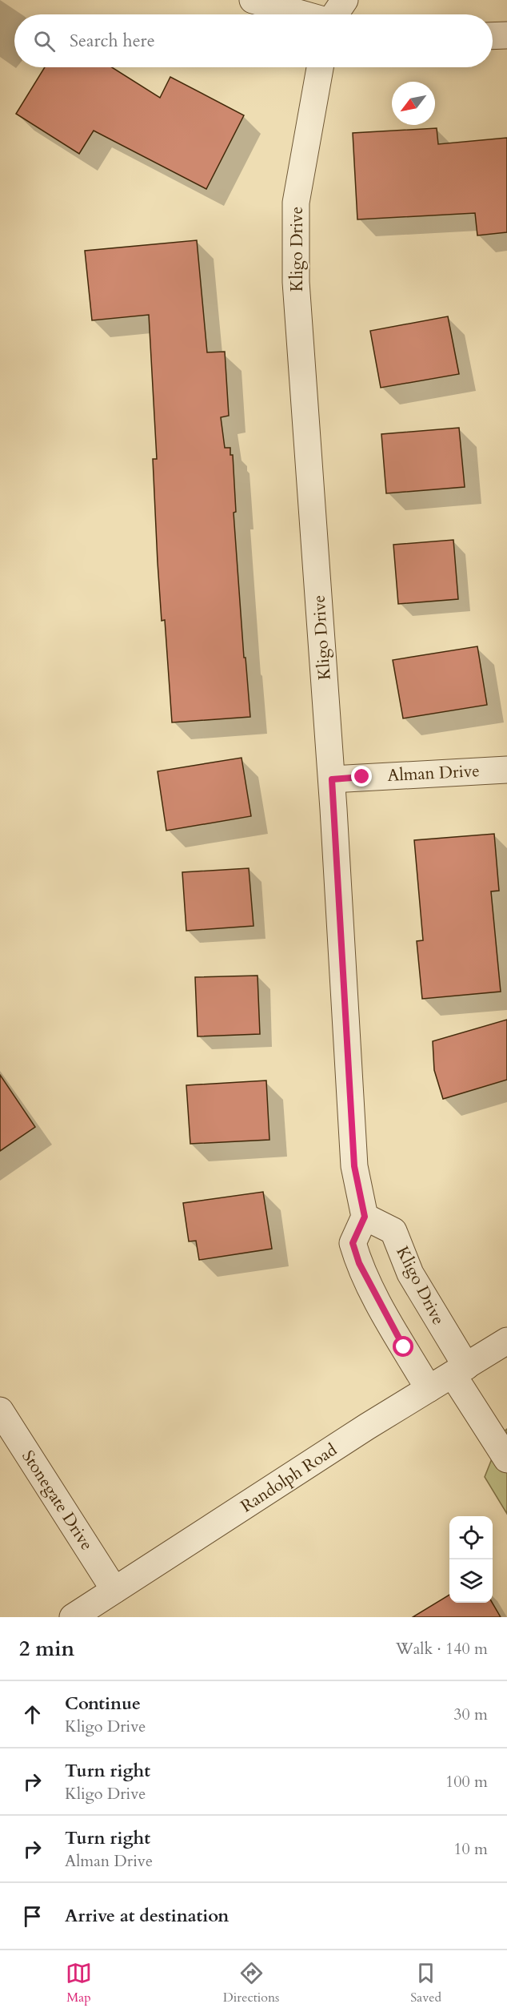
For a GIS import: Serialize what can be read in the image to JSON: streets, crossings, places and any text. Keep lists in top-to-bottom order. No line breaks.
{"streets":{"street":["Kligo Drive","Alman Drive","Randolph Road","Stonegate Drive"]},"crossings":[["Kligo Drive","Alman Drive"],["Kligo Drive","Randolph Road"],["Randolph Road","Stonegate Drive"]],"north":"bottom left","page":{"search":"Search here","heading":["2 min","Walk · 140 m"],"list":[["Continue","Kligo Drive","30 m"],["Turn right","Kligo Drive","100 m"],["Turn right","Alman Drive","10 m"],"Arrive at destination"],"nav":["Map","Directions","Saved"]}}
